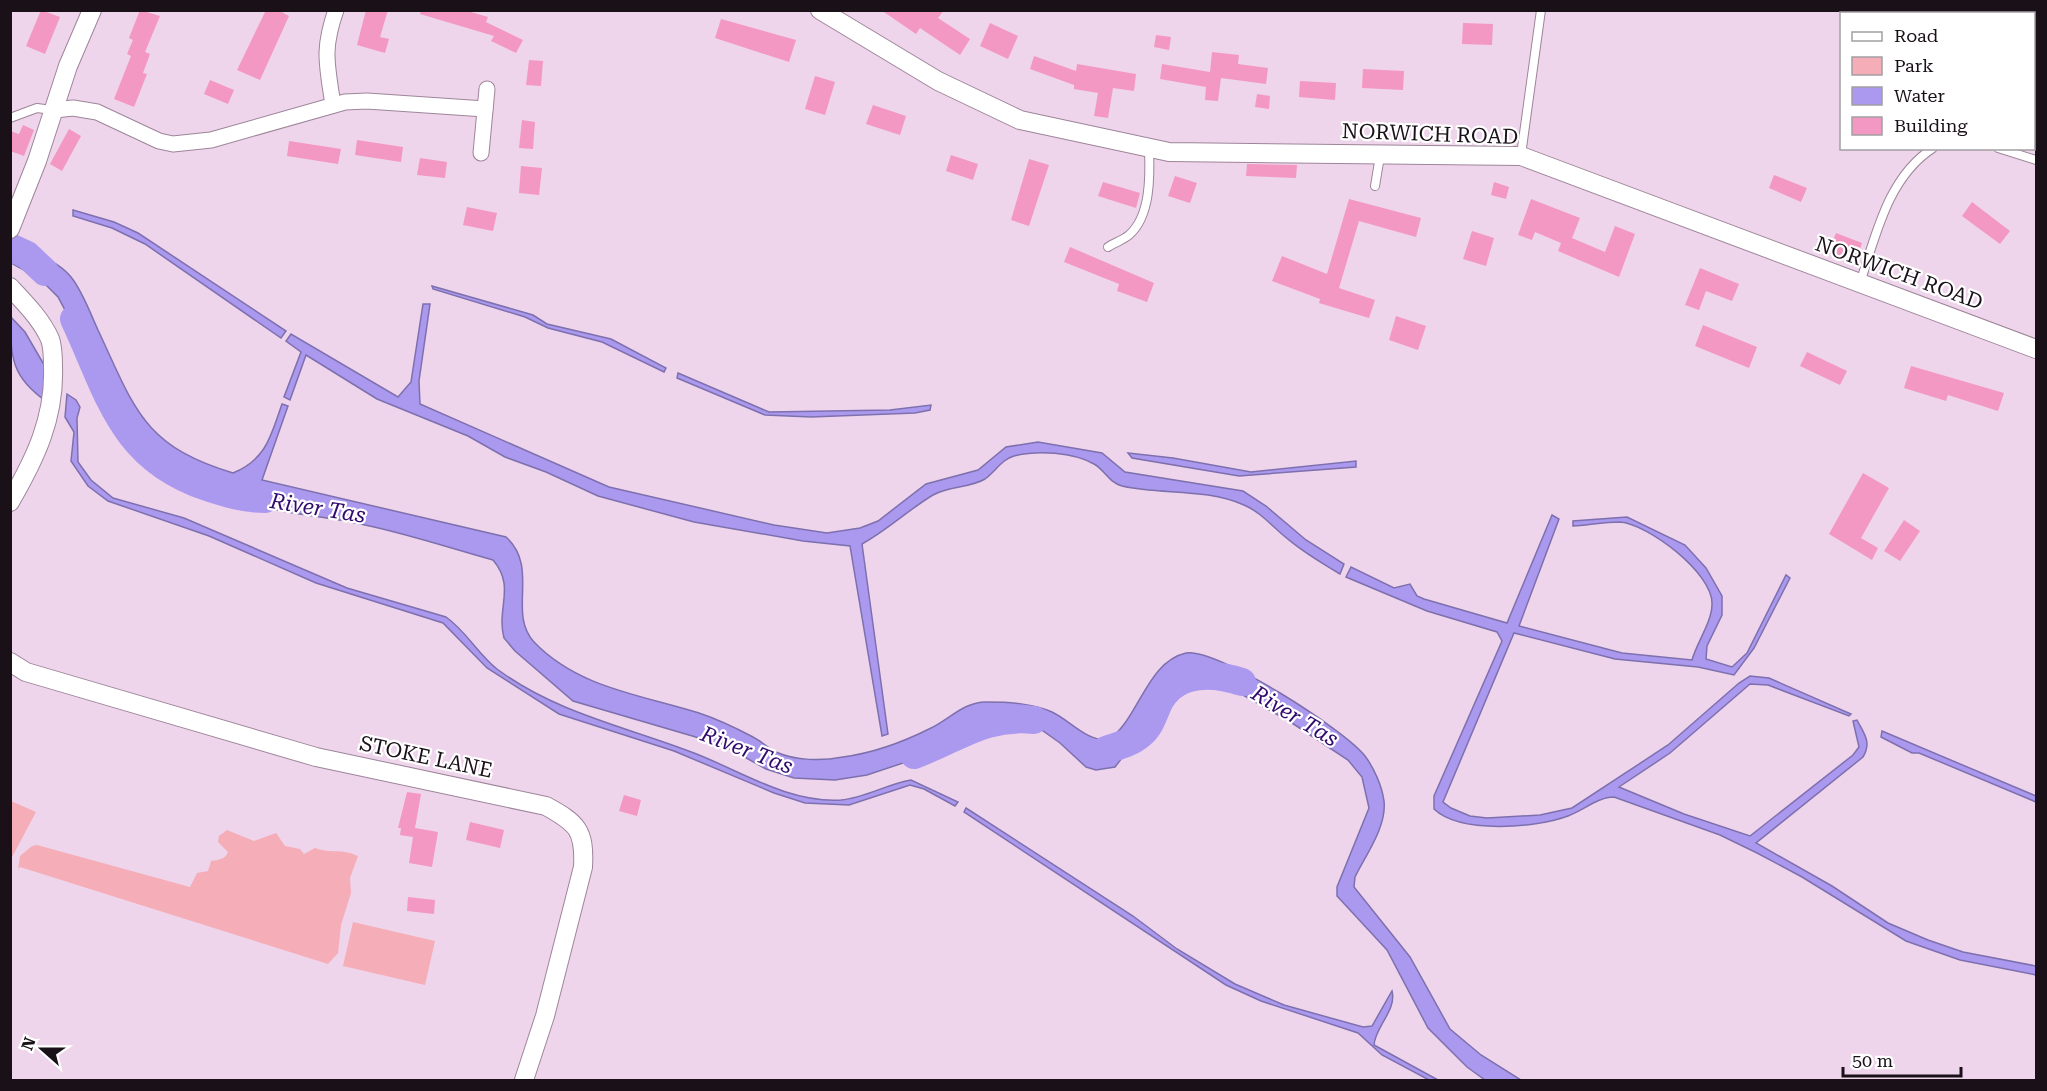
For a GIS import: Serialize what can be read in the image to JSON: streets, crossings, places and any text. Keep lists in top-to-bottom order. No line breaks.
{"streets":{"street":["NORWICH ROAD","STOKE LANE"]},"water":["River Tas"],"legend":["Road","Park","Water","Building"],"scale_bar":"50 m","north":"left"}
